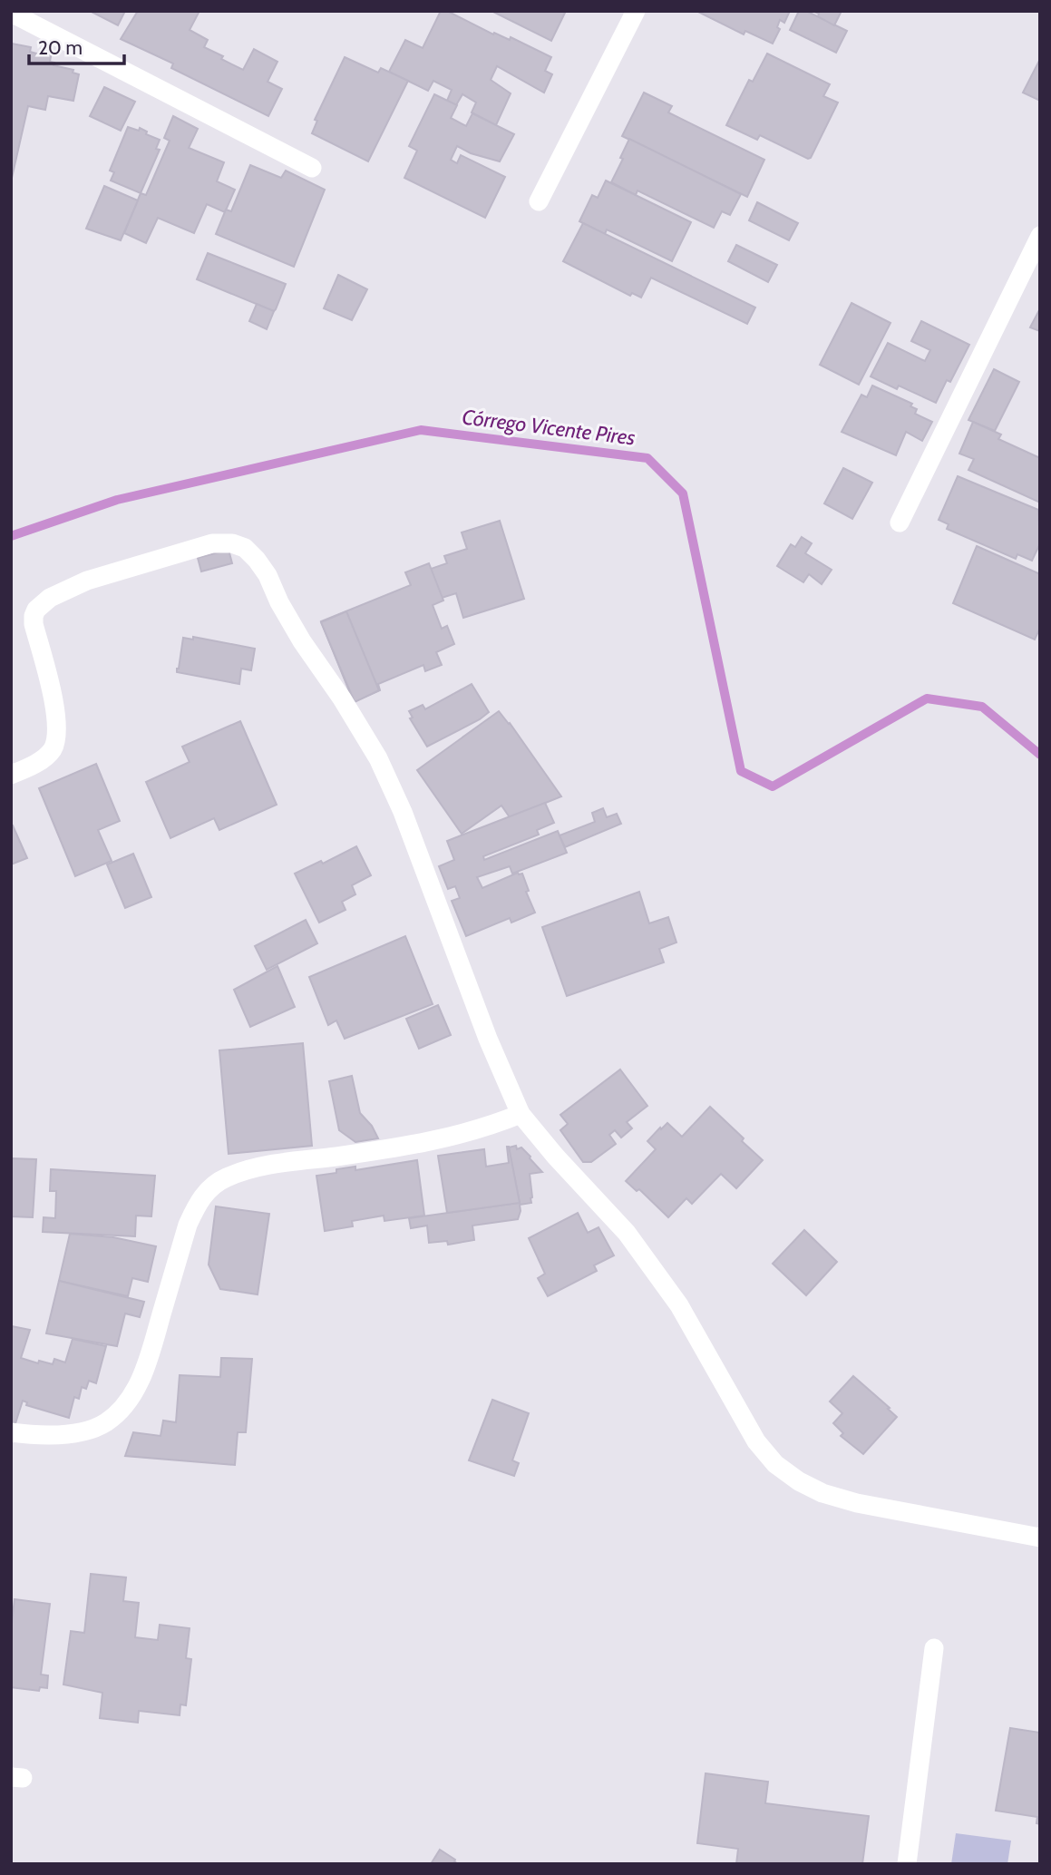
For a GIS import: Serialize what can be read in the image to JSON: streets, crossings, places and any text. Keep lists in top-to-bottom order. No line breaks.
{"water":["Córrego Vicente Pires"],"scale_bar":"20 m"}
